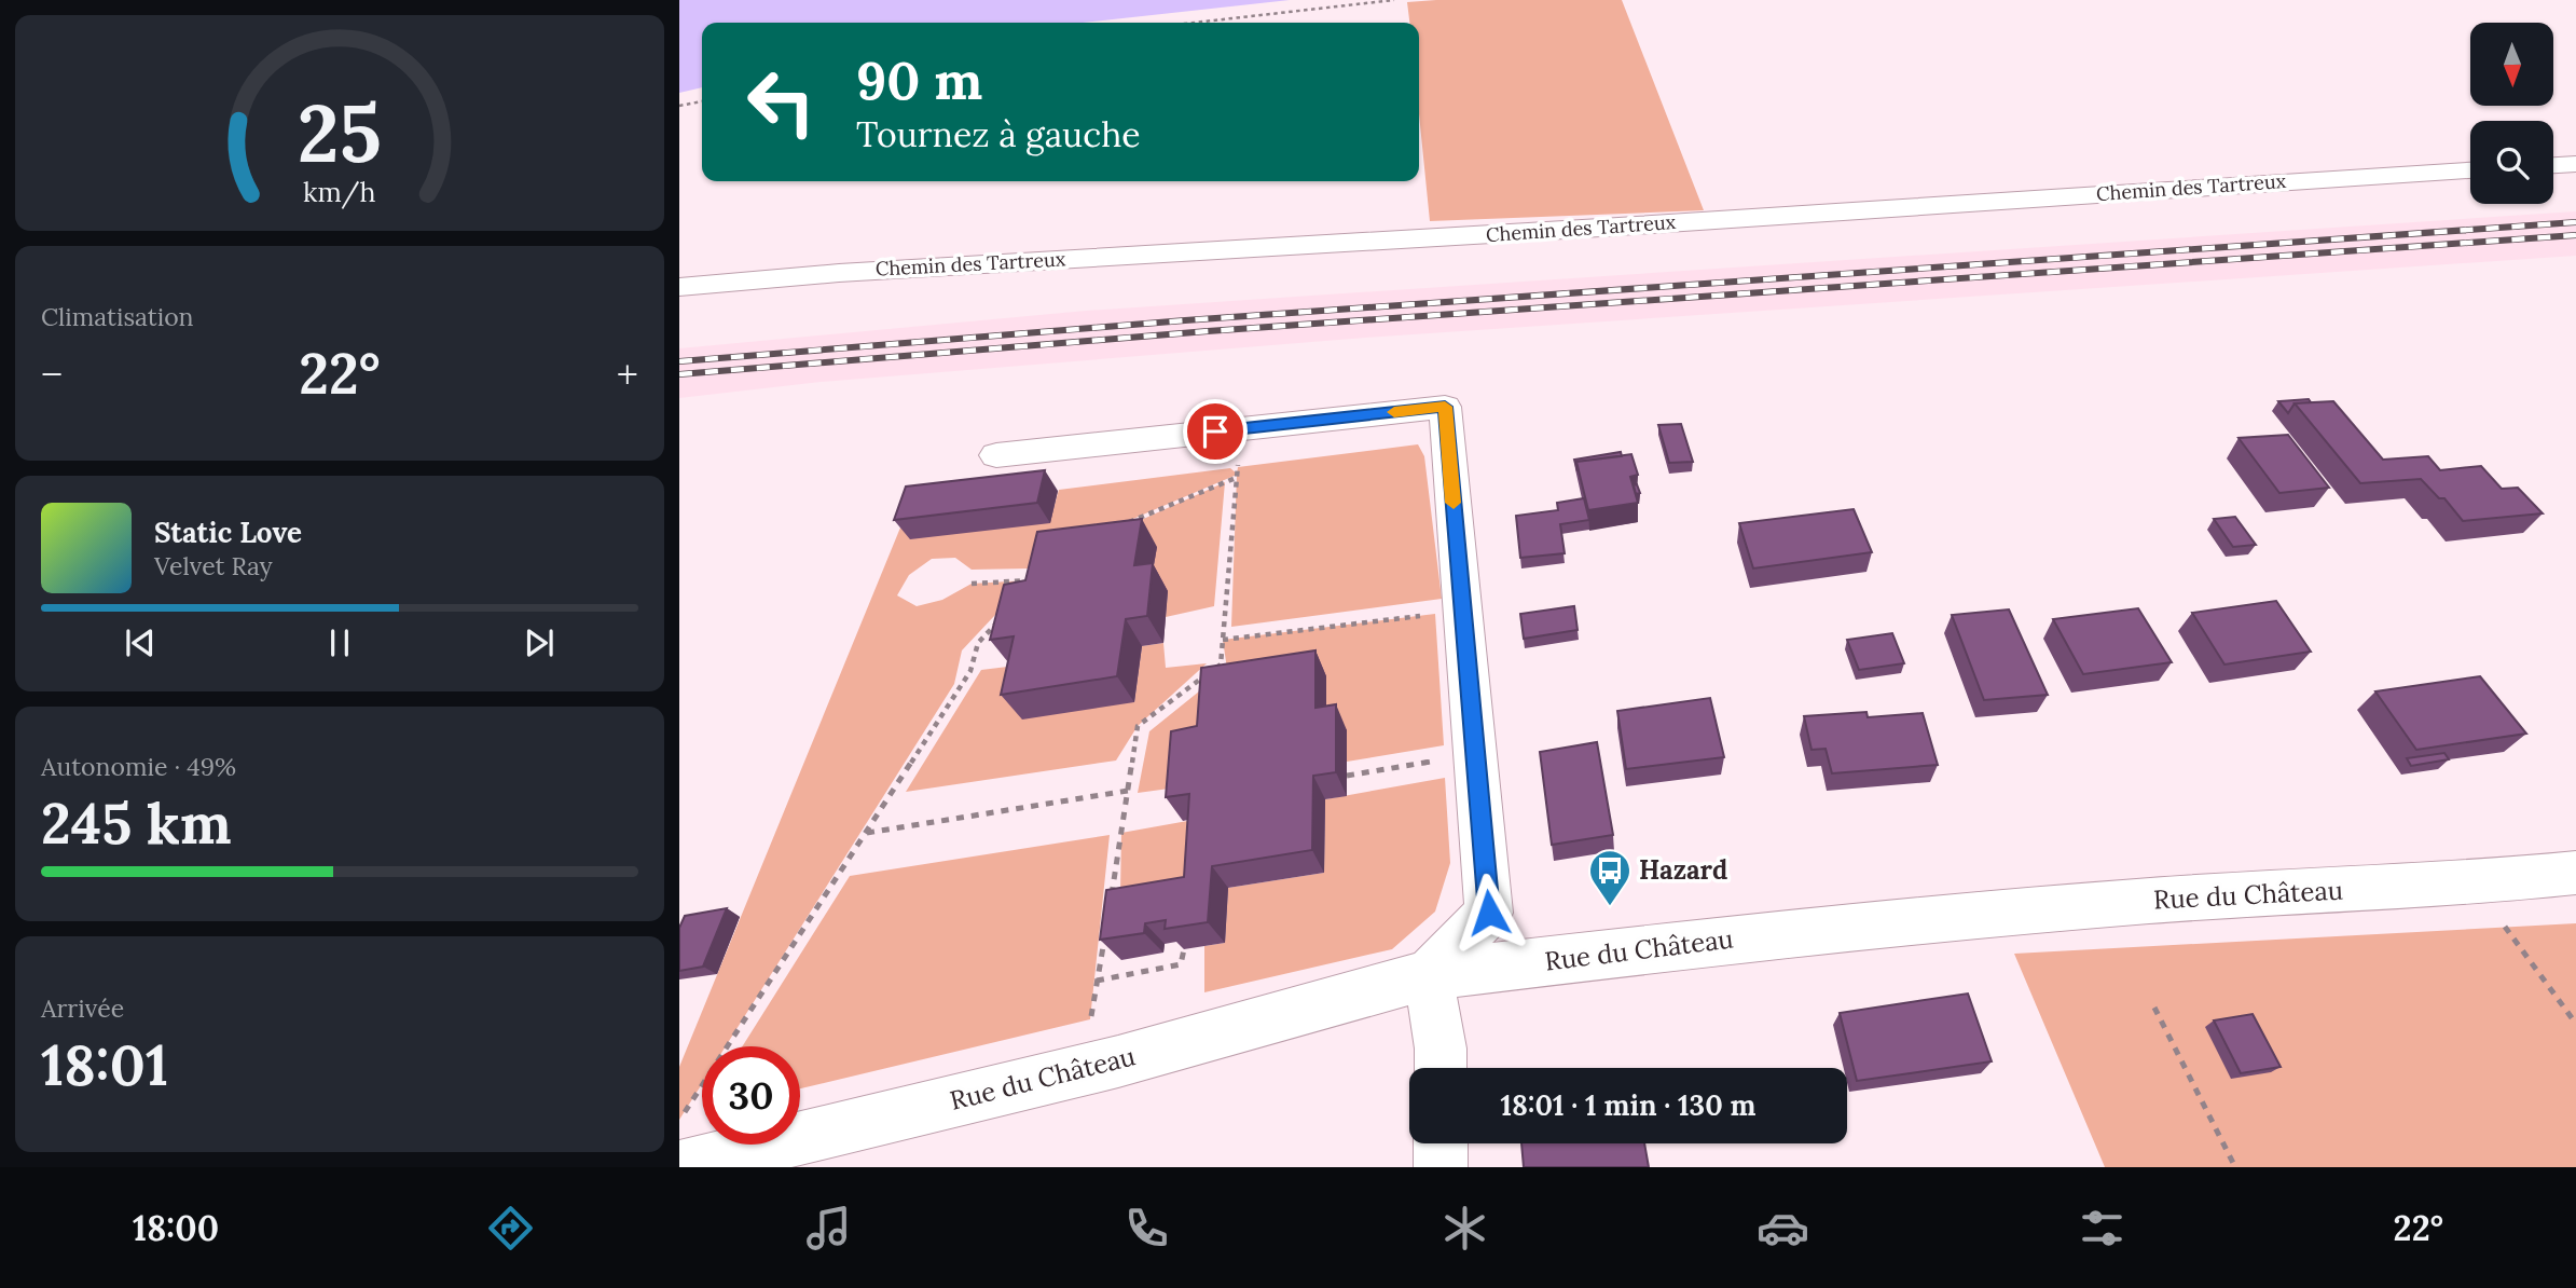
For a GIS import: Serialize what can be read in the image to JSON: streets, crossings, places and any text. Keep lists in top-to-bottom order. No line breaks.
{"streets":{"street":["Chemin des Tartreux","Rue du Château"]},"places":{"bus stop":["Hazard"]},"north":"bottom","page":{"turn":["90 m","Tournez à gauche"],"tile":["Climatisation",["Autonomie · 49%","245 km"],["Arrivée","18:01"]],"heat":["−","22°","+"],"song":["Static Love","Velvet Ray"],"limit":"30","trip":"18:01 · 1 min · 130 m","tabs":["18:00","22°"],"gauge":["25","km/h"]}}
